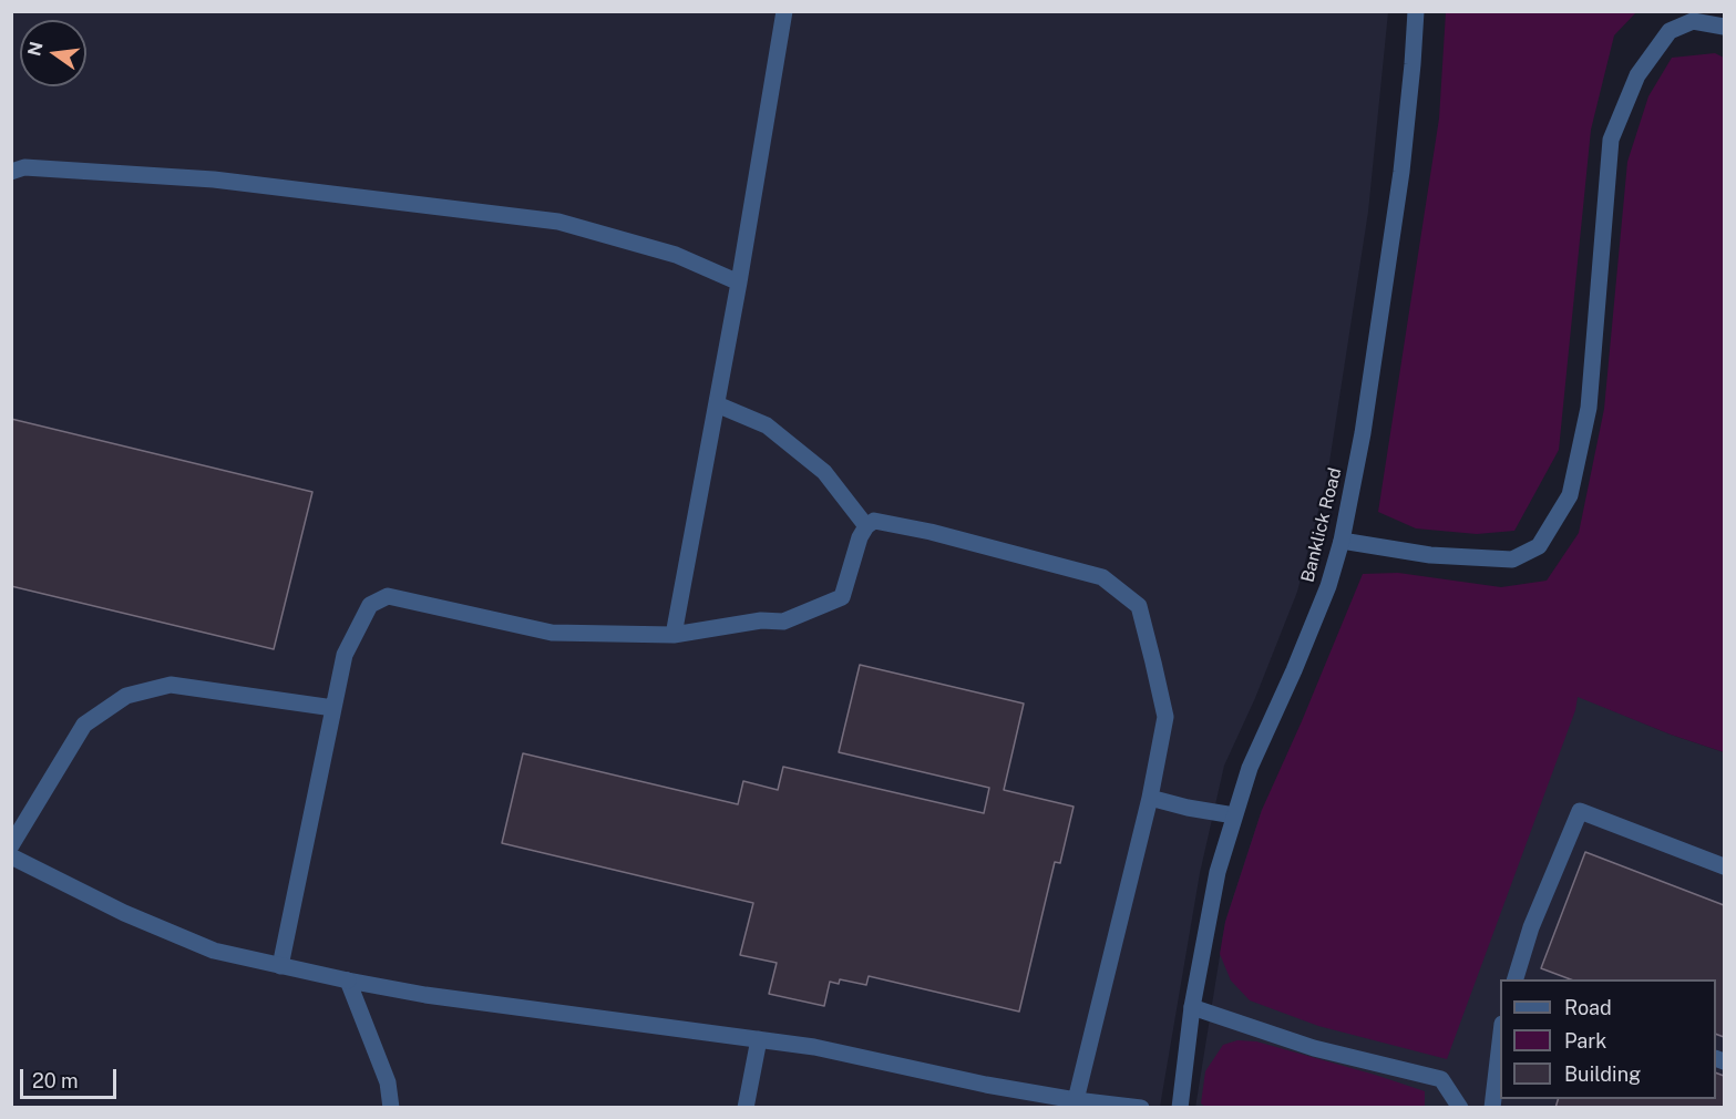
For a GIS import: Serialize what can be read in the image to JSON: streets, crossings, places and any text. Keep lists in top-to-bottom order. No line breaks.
{"streets":{"street":["Banklick Road"]},"legend":["Road","Park","Building"],"scale_bar":"20 m","north":"left"}
